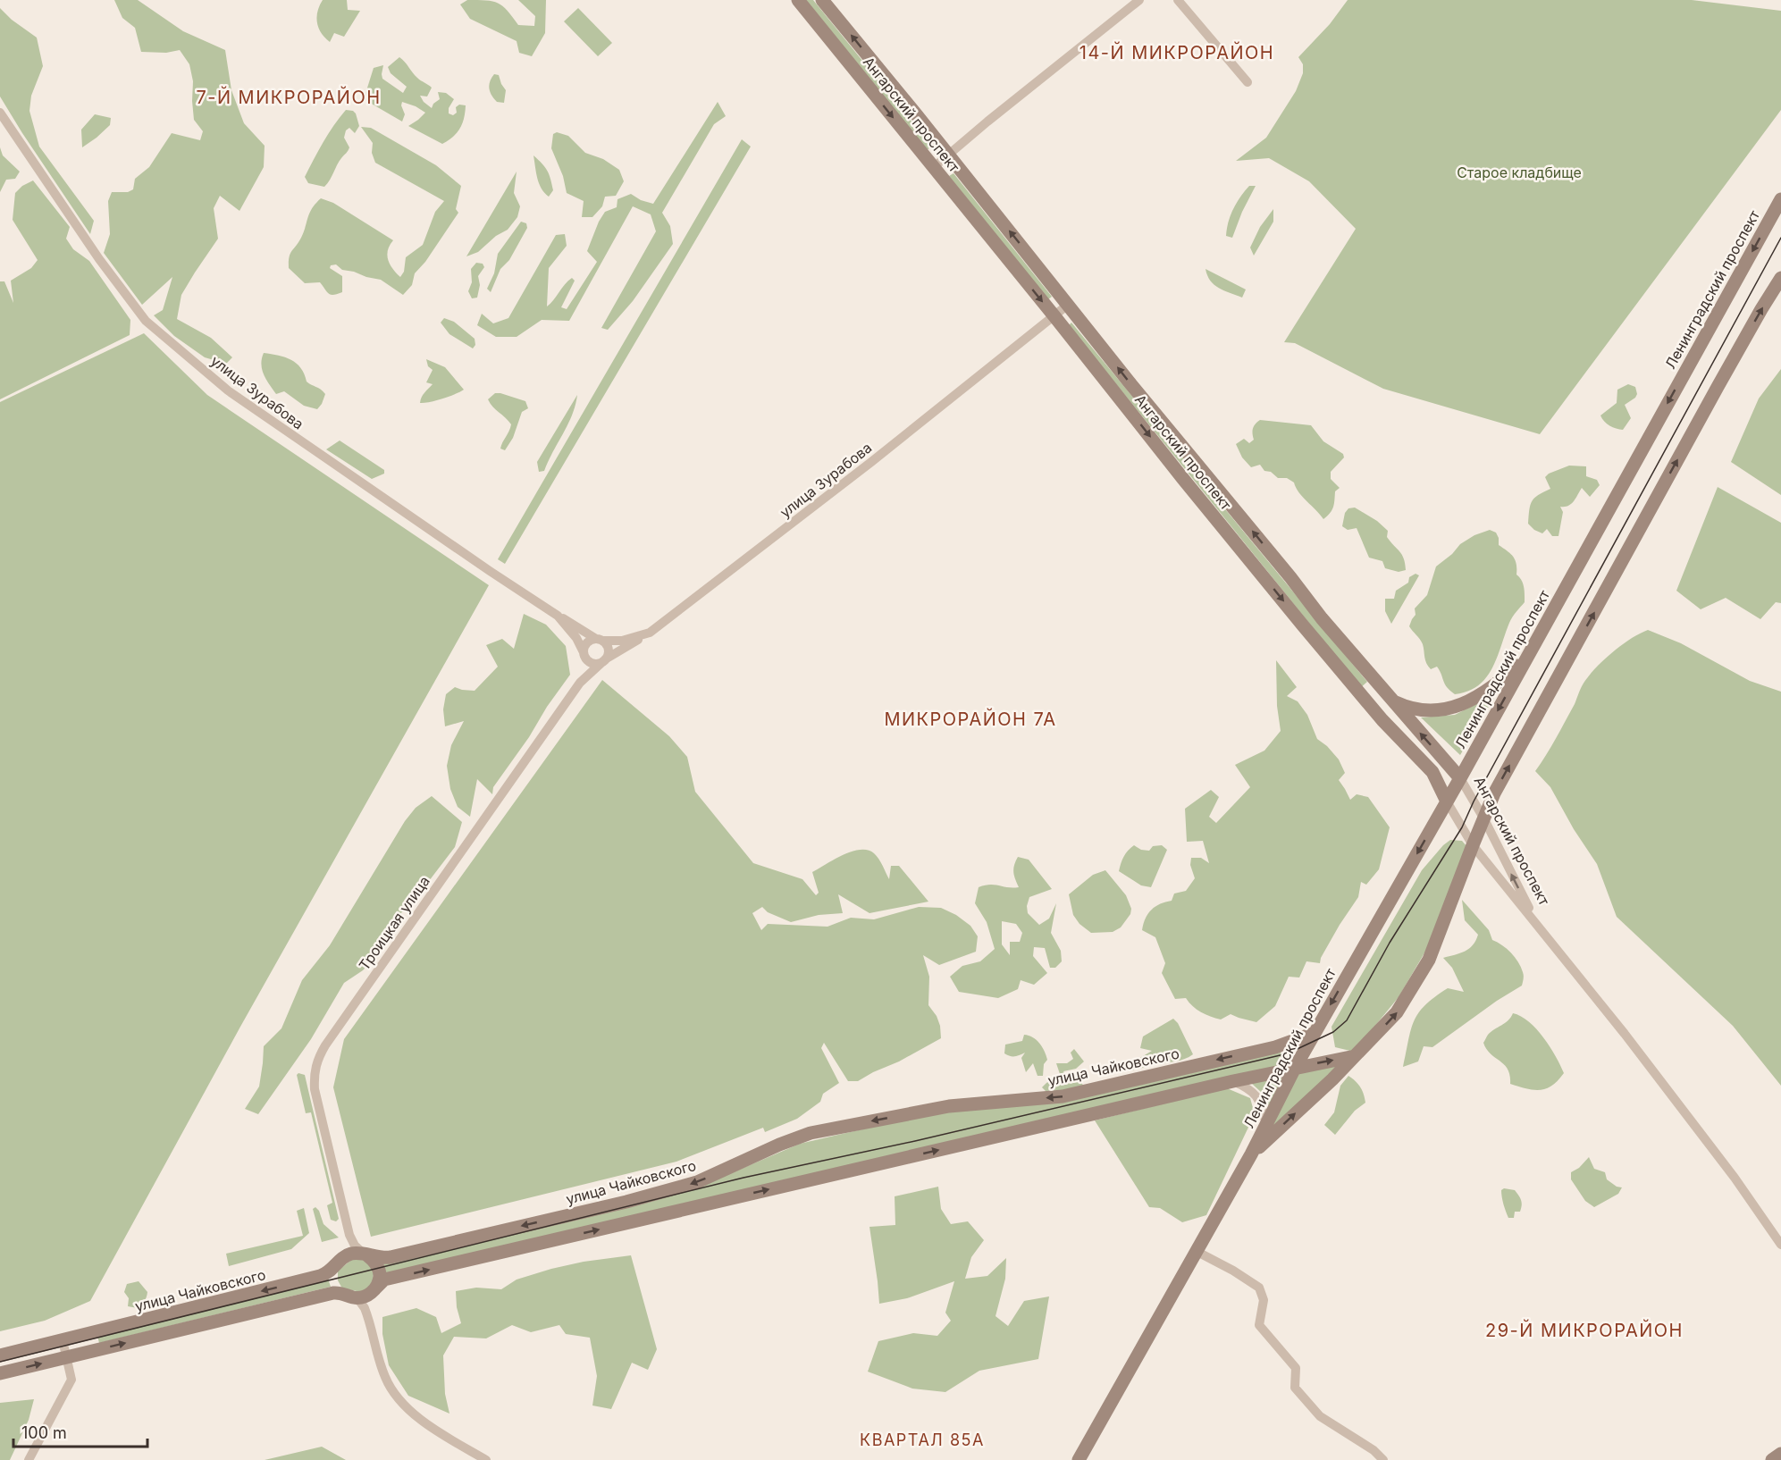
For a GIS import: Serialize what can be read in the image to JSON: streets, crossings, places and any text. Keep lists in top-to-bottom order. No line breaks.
{"streets":{"main road":["Ангарский проспект","Ленинградский проспект","улица Чайковского"],"street":["улица Зурабова","Троицкая улица"]},"crossings":[["Ангарский проспект","Ленинградский проспект"],["Ангарский проспект","улица Зурабова"],["Ленинградский проспект","улица Чайковского"],["улица Зурабова","Троицкая улица"]],"districts":["14-Й МИКРОРАЙОН","7-Й МИКРОРАЙОН","МИКРОРАЙОН 7А","29-Й МИКРОРАЙОН","КВАРТАЛ 85А"],"parks":["Старое кладбище"],"scale_bar":"100 m"}
